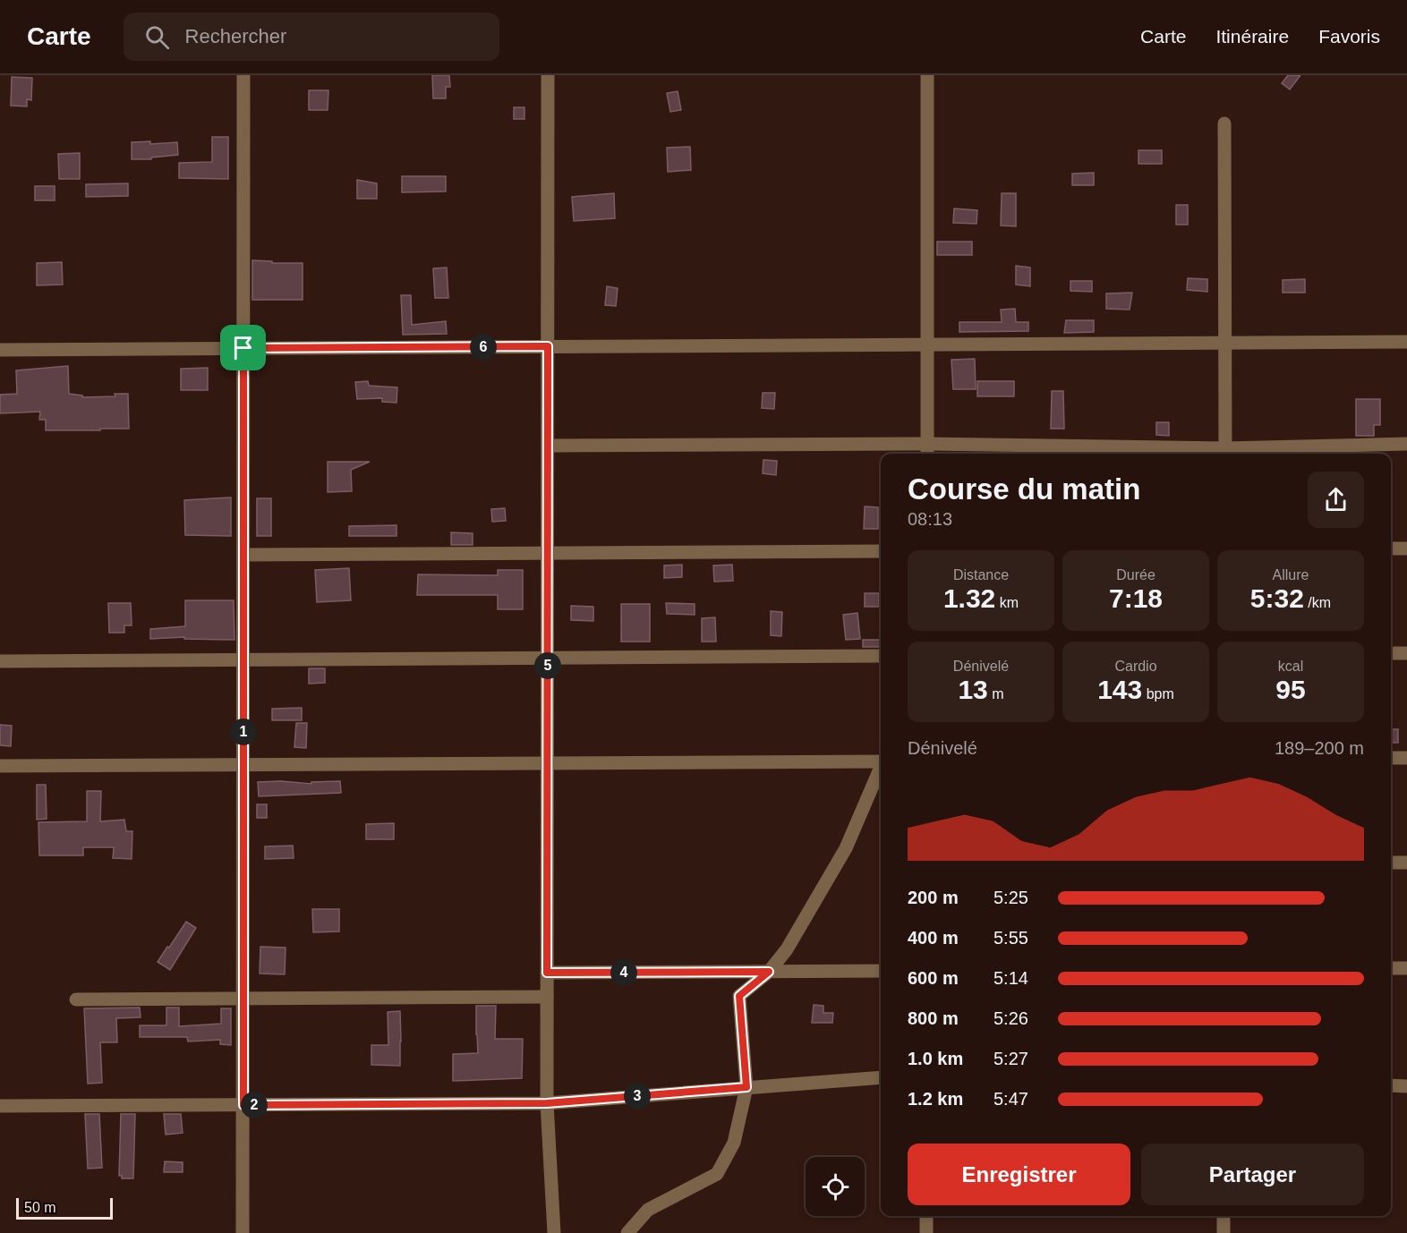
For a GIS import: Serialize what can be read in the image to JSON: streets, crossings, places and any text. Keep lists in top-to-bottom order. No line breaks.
{"scale_bar":"50 m","page":{"header":"Carte","search":"Rechercher","nav":["Carte","Itinéraire","Favoris"],"pins":["6","5","1","4","3","2"],"heading":["Course du matin","08:13"],"stats":[["Distance","1.32 km"],["Durée","7:18"],["Allure","5:32 /km"],["Dénivelé","13 m"],["Cardio","143 bpm"],["kcal","95"]],"chart":["Dénivelé","189–200 m"],"list":[{"name":"200 m","note":"5:25"},{"name":"400 m","note":"5:55"},{"name":"600 m","note":"5:14"},{"name":"800 m","note":"5:26"},{"name":"1.0 km","note":"5:27"},{"name":"1.2 km","note":"5:47"}],"buttons":["Enregistrer","Partager"],"scale":"50 m"}}
